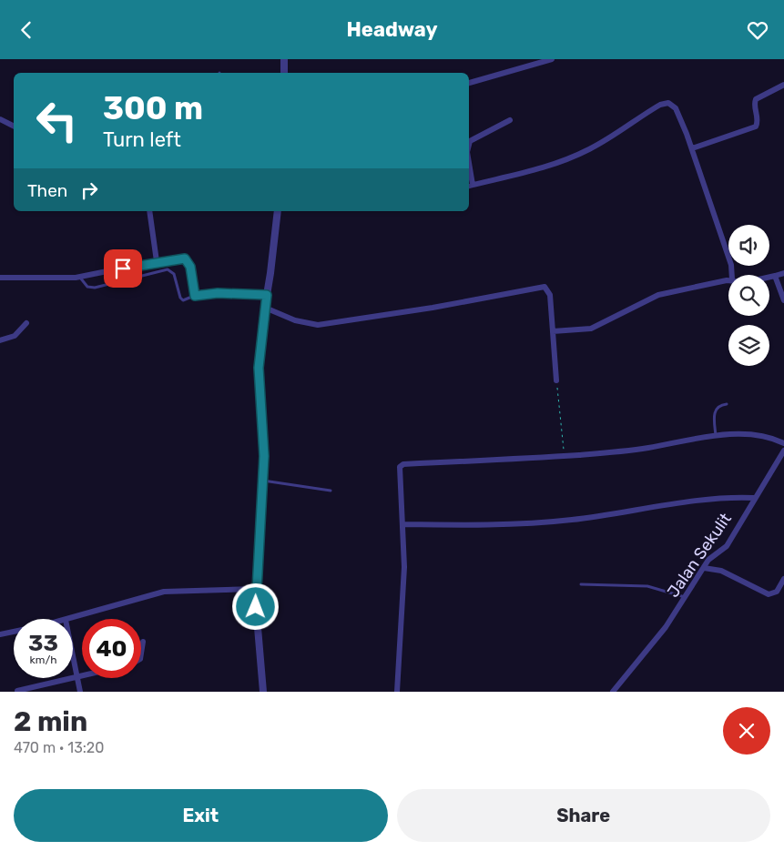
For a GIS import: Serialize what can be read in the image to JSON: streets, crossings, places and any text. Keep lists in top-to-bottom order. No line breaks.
{"streets":{"street":["Jalan Sekulit"]},"page":{"header":"Headway","turn":["300 m","Turn left"],"then":"Then","speed":"33 km/h","limit":"40","heading":["2 min","470 m · 13:20"],"buttons":["Exit","Share"]}}
